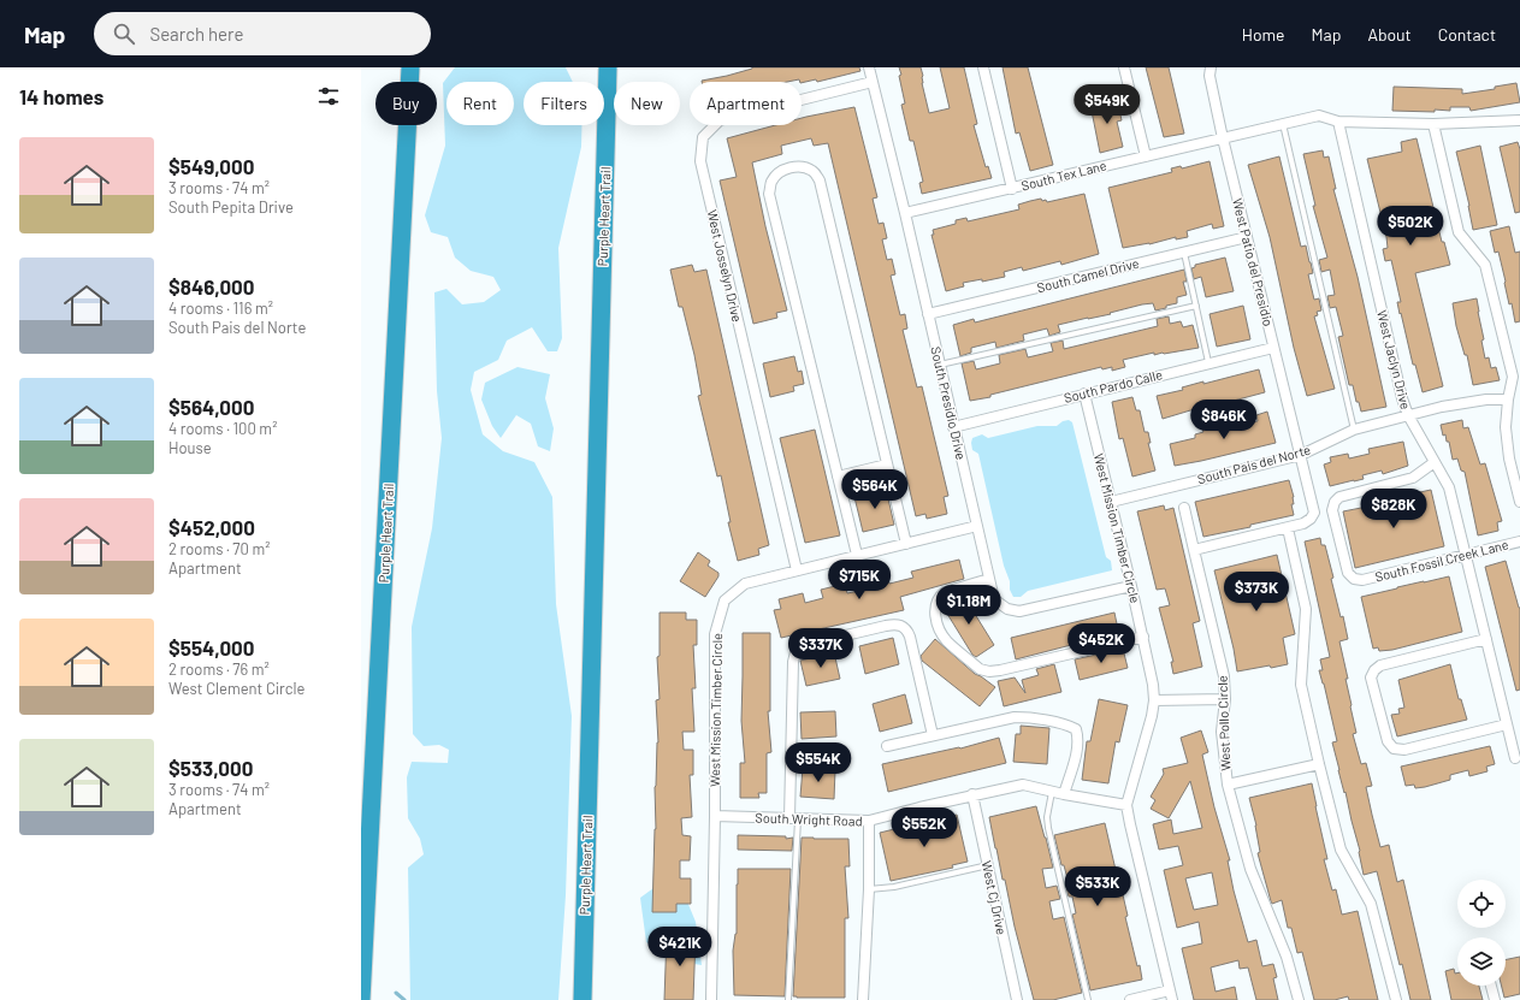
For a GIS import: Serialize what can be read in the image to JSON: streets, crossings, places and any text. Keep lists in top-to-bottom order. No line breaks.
{"streets":{"highway":["Purple Heart Trail"],"street":["South Tex Lane","West Patio del Presidio","West Josselyn Drive","South Camel Drive","West Jaclyn Drive","South Pardo Calle","South Presidio Drive","South Pais del Norte","West Mission Timber Circle","South Fossil Creek Lane","West Pollo Circle","South Wright Road","West Cj Drive"]},"crossings":[["South Tex Lane","West Patio del Presidio"],["South Tex Lane","West Jaclyn Drive"],["South Tex Lane","South Presidio Drive"],["West Patio del Presidio","South Camel Drive"],["West Patio del Presidio","South Pardo Calle"],["West Patio del Presidio","South Pais del Norte"],["West Josselyn Drive","South Presidio Drive"],["West Josselyn Drive","West Mission Timber Circle"],["South Camel Drive","South Presidio Drive"],["West Jaclyn Drive","South Pais del Norte"],["West Jaclyn Drive","South Fossil Creek Lane"],["South Pardo Calle","South Presidio Drive"],["South Pardo Calle","West Mission Timber Circle"],["South Presidio Drive","West Mission Timber Circle"],["South Pais del Norte","West Mission Timber Circle"],["West Mission Timber Circle","South Wright Road"],["South Wright Road","West Cj Drive"]],"page":{"header":"Map","search":"Search here","nav":["Home","Map","About","Contact"],"heading":"14 homes","chip":["Buy","Rent","Filters","New","Apartment"],"price":["$549K","$502K","$846K","$564K","$828K","$715K","$373K","$1.18M","$452K","$337K","$554K","$552K","$533K","$421K"],"list":[{"name":"$549,000","note":"3 rooms · 74 m² · South Pepita Drive"},{"name":"$846,000","note":"4 rooms · 116 m² · South Pais del Norte"},{"name":"$564,000","note":"4 rooms · 100 m² · House"},{"name":"$452,000","note":"2 rooms · 70 m² · Apartment"},{"name":"$554,000","note":"2 rooms · 76 m² · West Clement Circle"},{"name":"$533,000","note":"3 rooms · 74 m² · Apartment"}]}}
